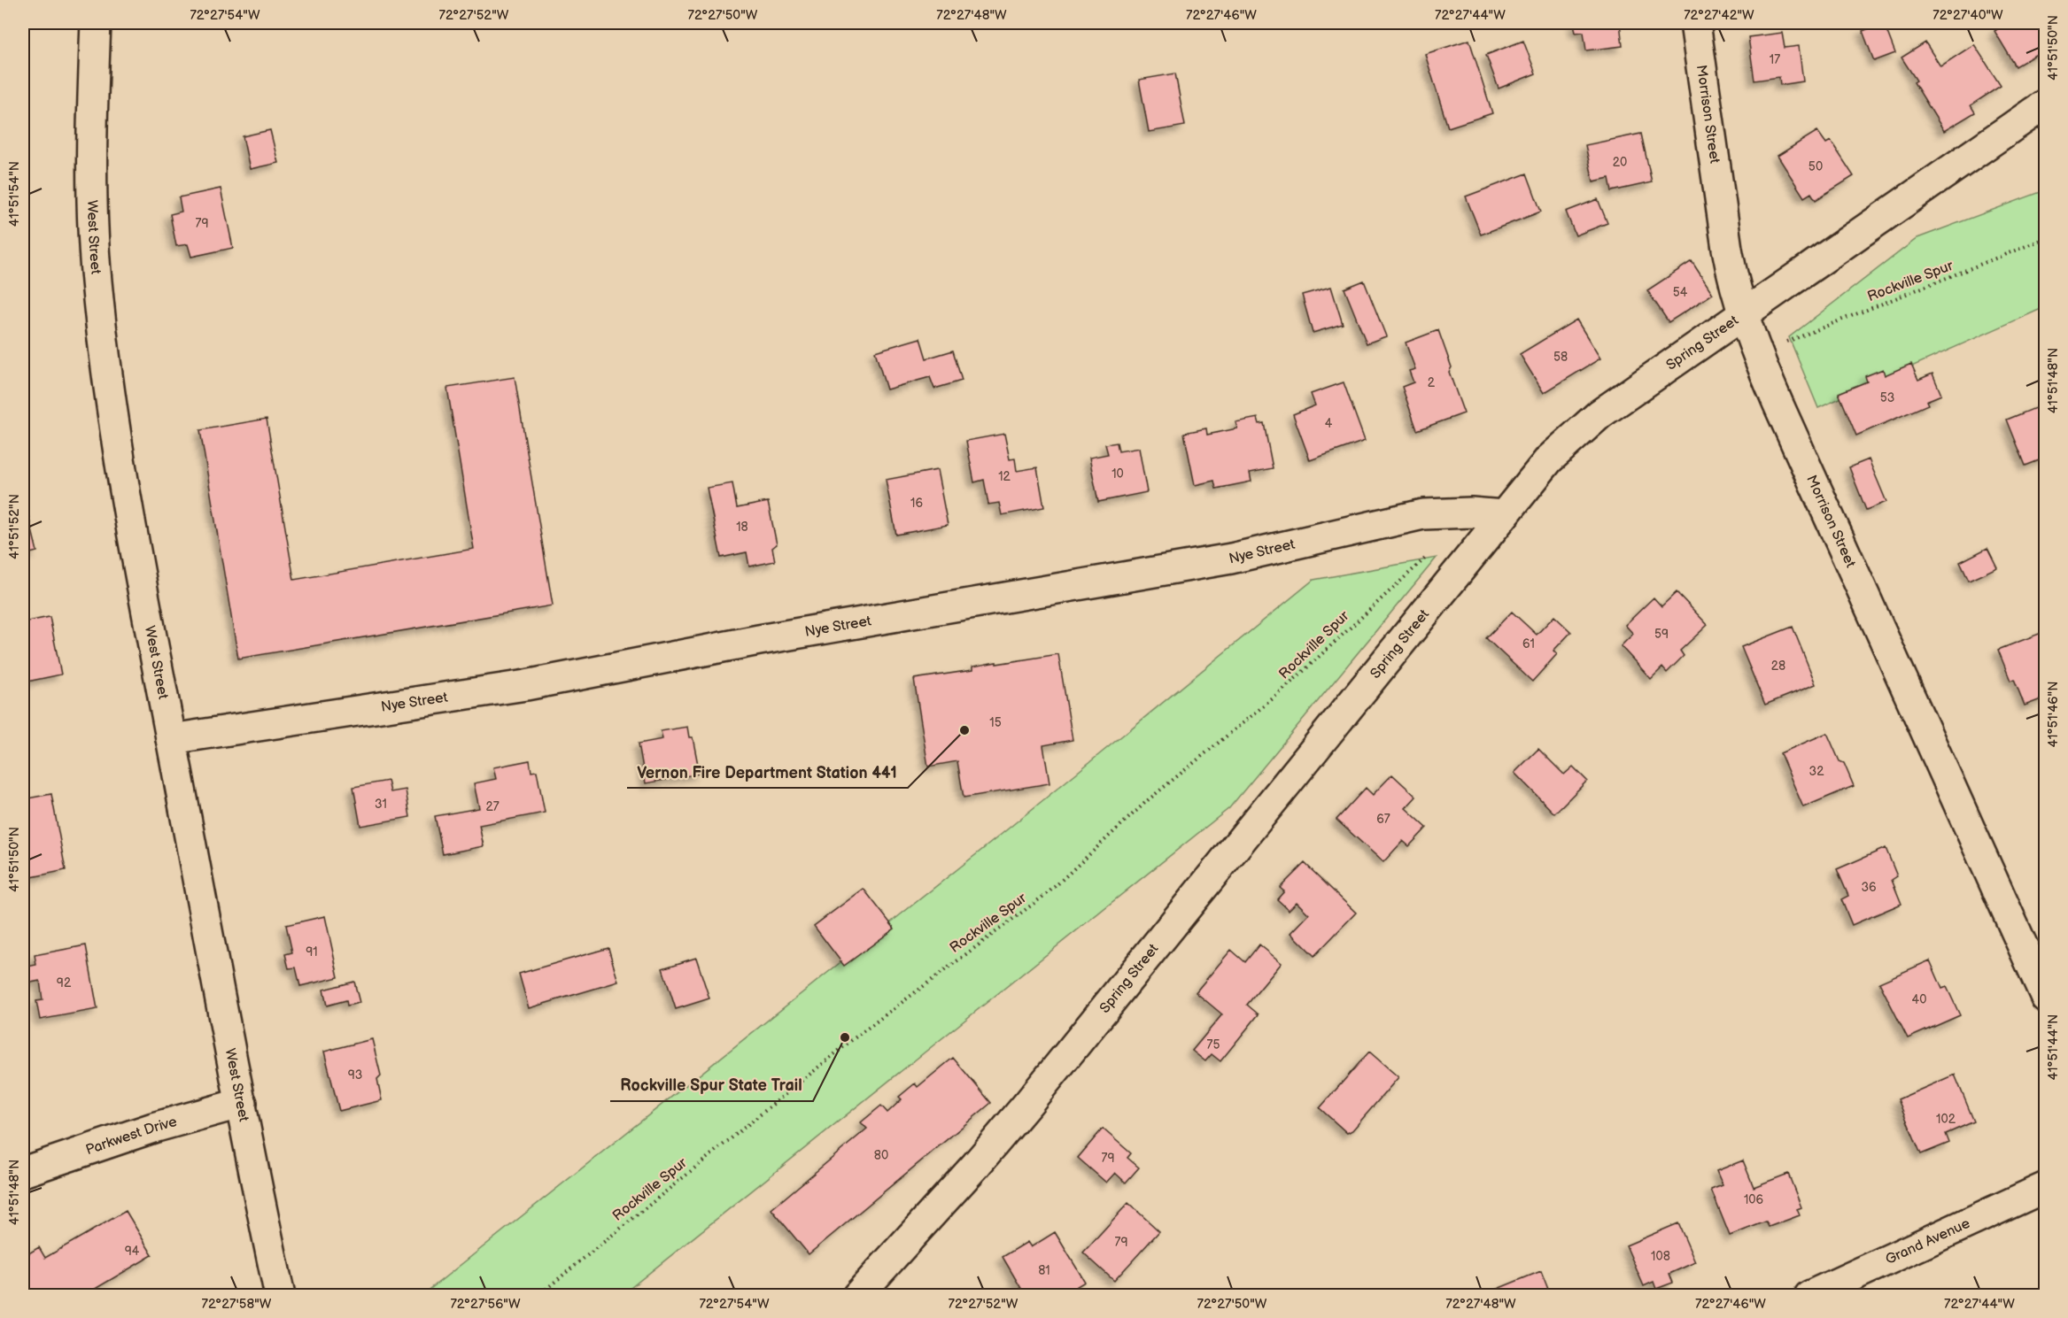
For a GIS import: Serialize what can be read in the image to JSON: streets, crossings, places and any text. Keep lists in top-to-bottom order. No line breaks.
{"streets":{"street":["Morrison Street","West Street","Spring Street","Nye Street","Parkwest Drive","Grand Avenue"],"path":["Rockville Spur"]},"crossings":[["Morrison Street","Spring Street"],["West Street","Nye Street"],["West Street","Parkwest Drive"],["Spring Street","Nye Street"]],"places":["Vernon Fire Department Station 441","Rockville Spur State Trail"],"house_numbers":["17","20","50","79","54","58","2","53","4","10","12","16","18","59","61","28","15","32","31","27","67","36","91","92","40","75","93","102","80","79","106","79","94","108","81"],"coordinates":["72°27'54\"W","72°27'52\"W","72°27'50\"W","72°27'48\"W","72°27'46\"W","72°27'44\"W","72°27'42\"W","72°27'40\"W","41°51'50\"N","41°51'54\"N","41°51'48\"N","41°51'52\"N","41°51'46\"N","41°51'44\"N","72°27'58\"W","72°27'56\"W"]}
